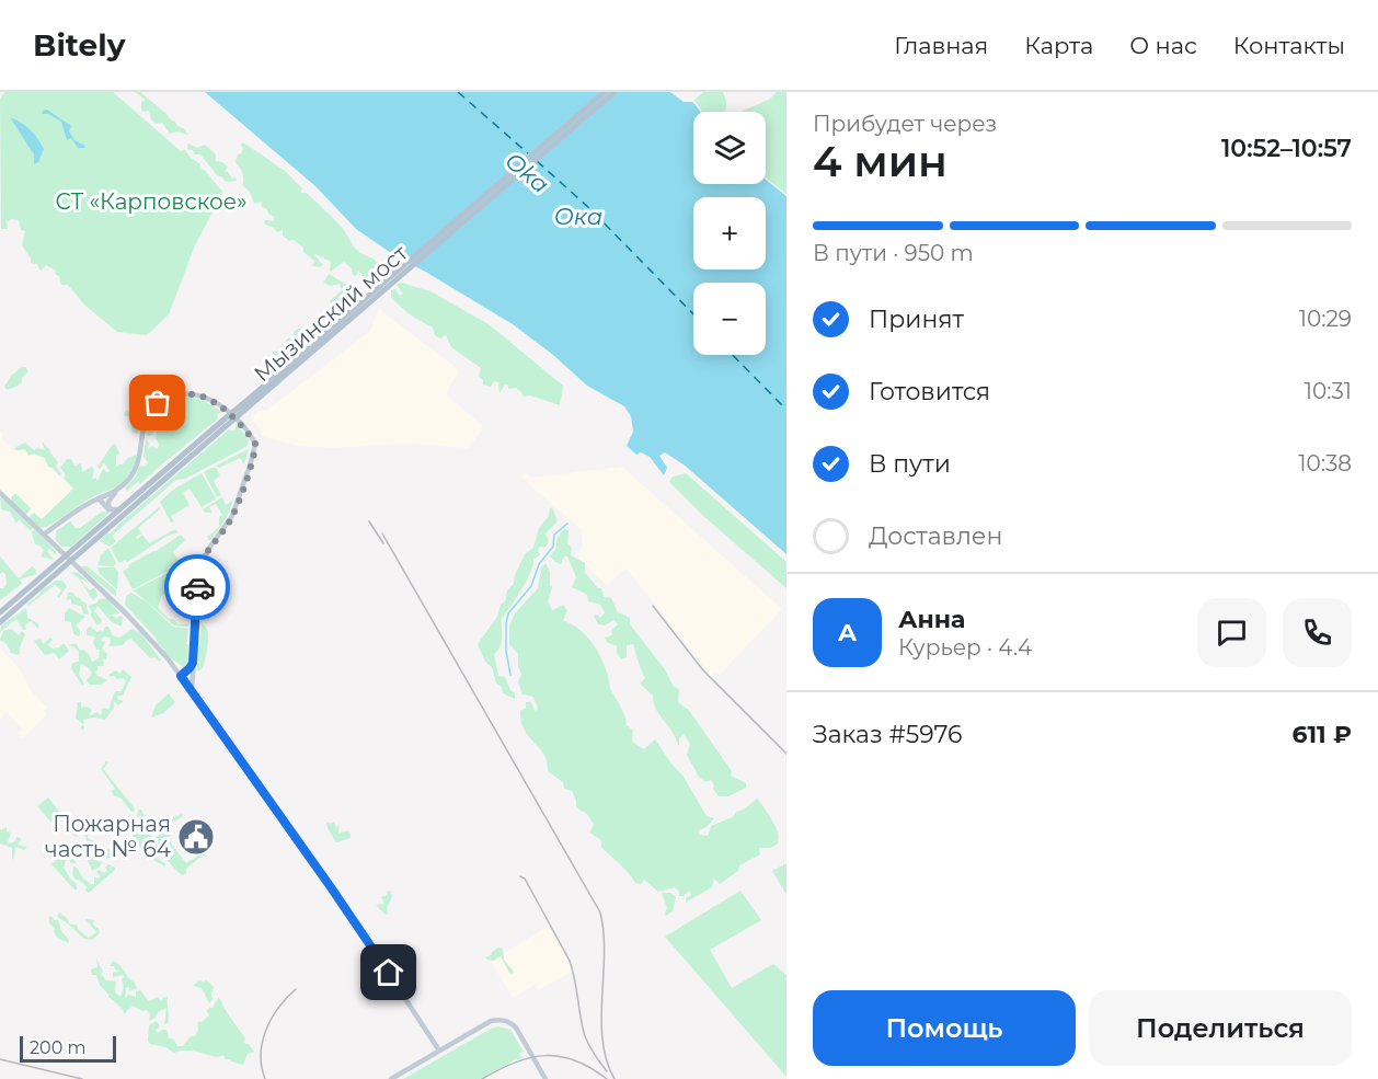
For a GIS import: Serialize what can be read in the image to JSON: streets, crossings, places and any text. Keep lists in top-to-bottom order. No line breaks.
{"streets":{"main road":["Мызинский мост"]},"water":["Oka","Ока"],"parks":["СТ «Карповское»"],"places":{"public building":["Пожарная часть № 64"]},"scale_bar":"200 m","page":{"header":"Bitely","nav":["Главная","Карта","О нас","Контакты"],"heading":["4 мин","Прибудет через","10:52–10:57"],"panel":["Анна","Курьер · 4.4","Заказ #5976","611 ₽"],"map_buttons":["+","−"],"bar":"В пути · 950 m","list":[["Принят","10:29"],["Готовится","10:31"],["В пути","10:38"],"Доставлен"],"round":"А","buttons":["Помощь","Поделиться"],"scale":"200 m"}}
